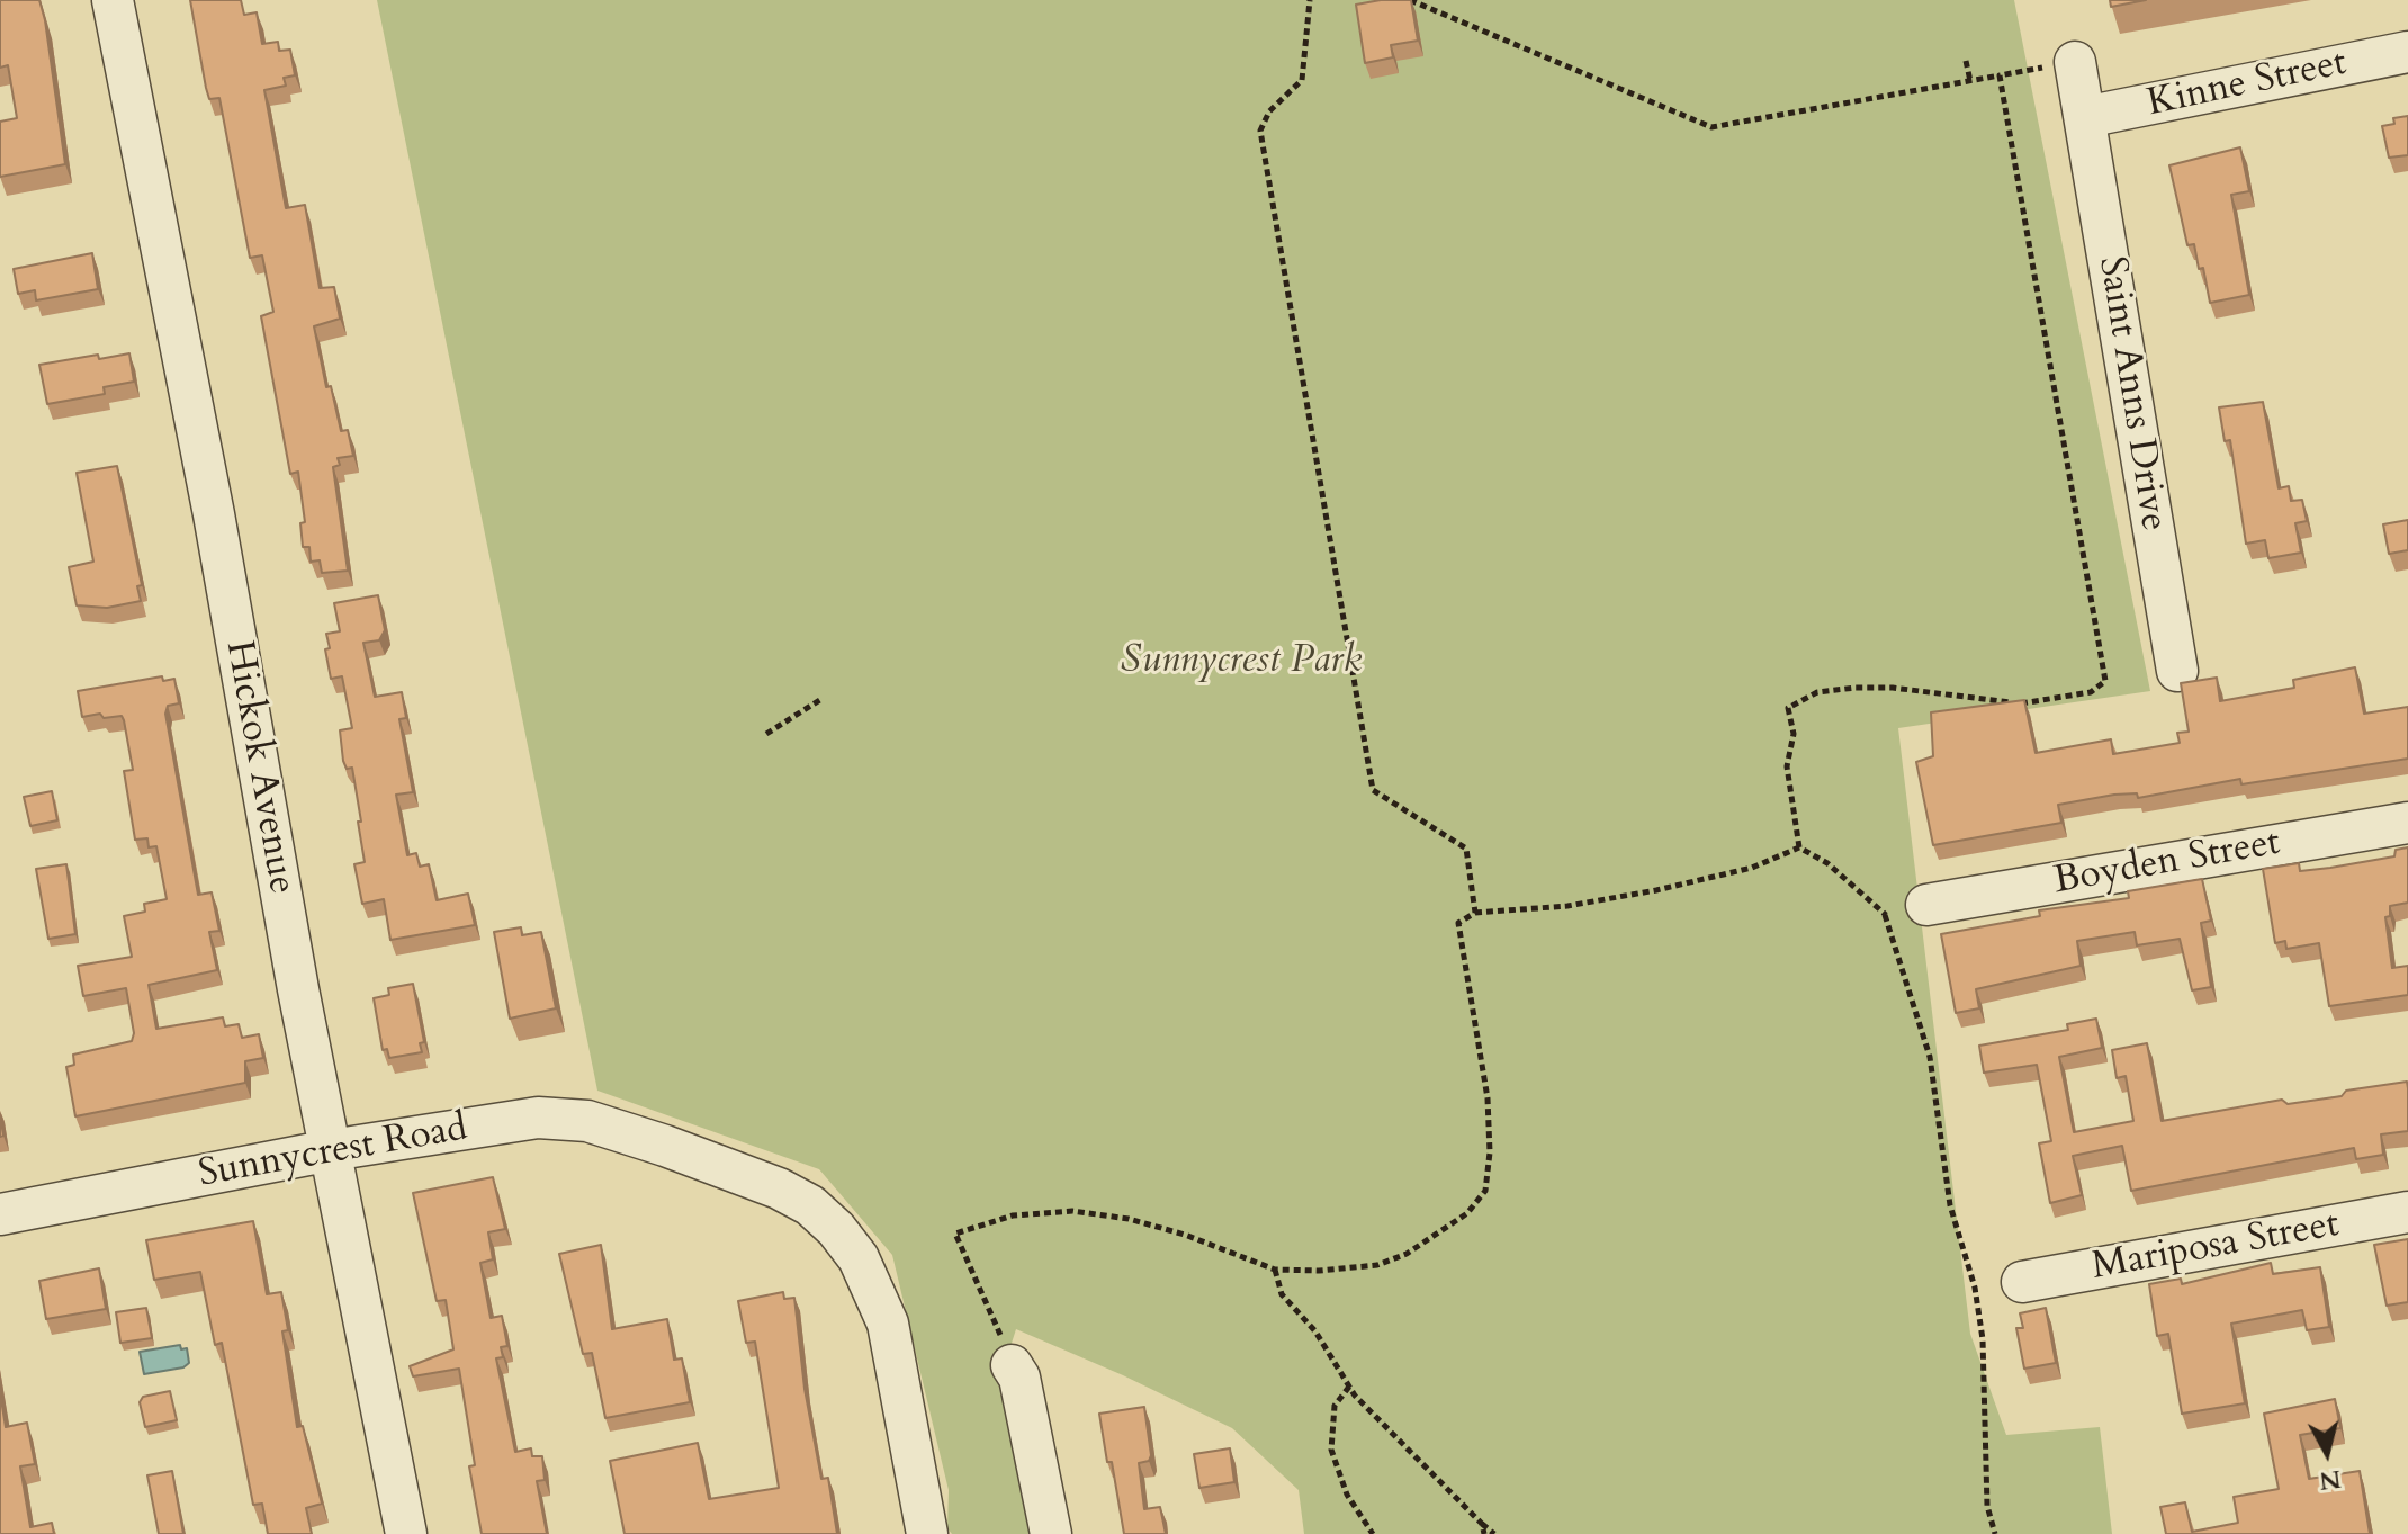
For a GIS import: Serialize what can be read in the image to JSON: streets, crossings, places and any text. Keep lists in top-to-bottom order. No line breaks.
{"streets":{"street":["Kinne Street","Saint Anns Drive","Hickok Avenue","Boyden Street","Sunnycrest Road","Mariposa Street"]},"crossings":[["Kinne Street","Saint Anns Drive"],["Hickok Avenue","Sunnycrest Road"]],"parks":["Sunnycrest Park"],"north":"bottom"}
